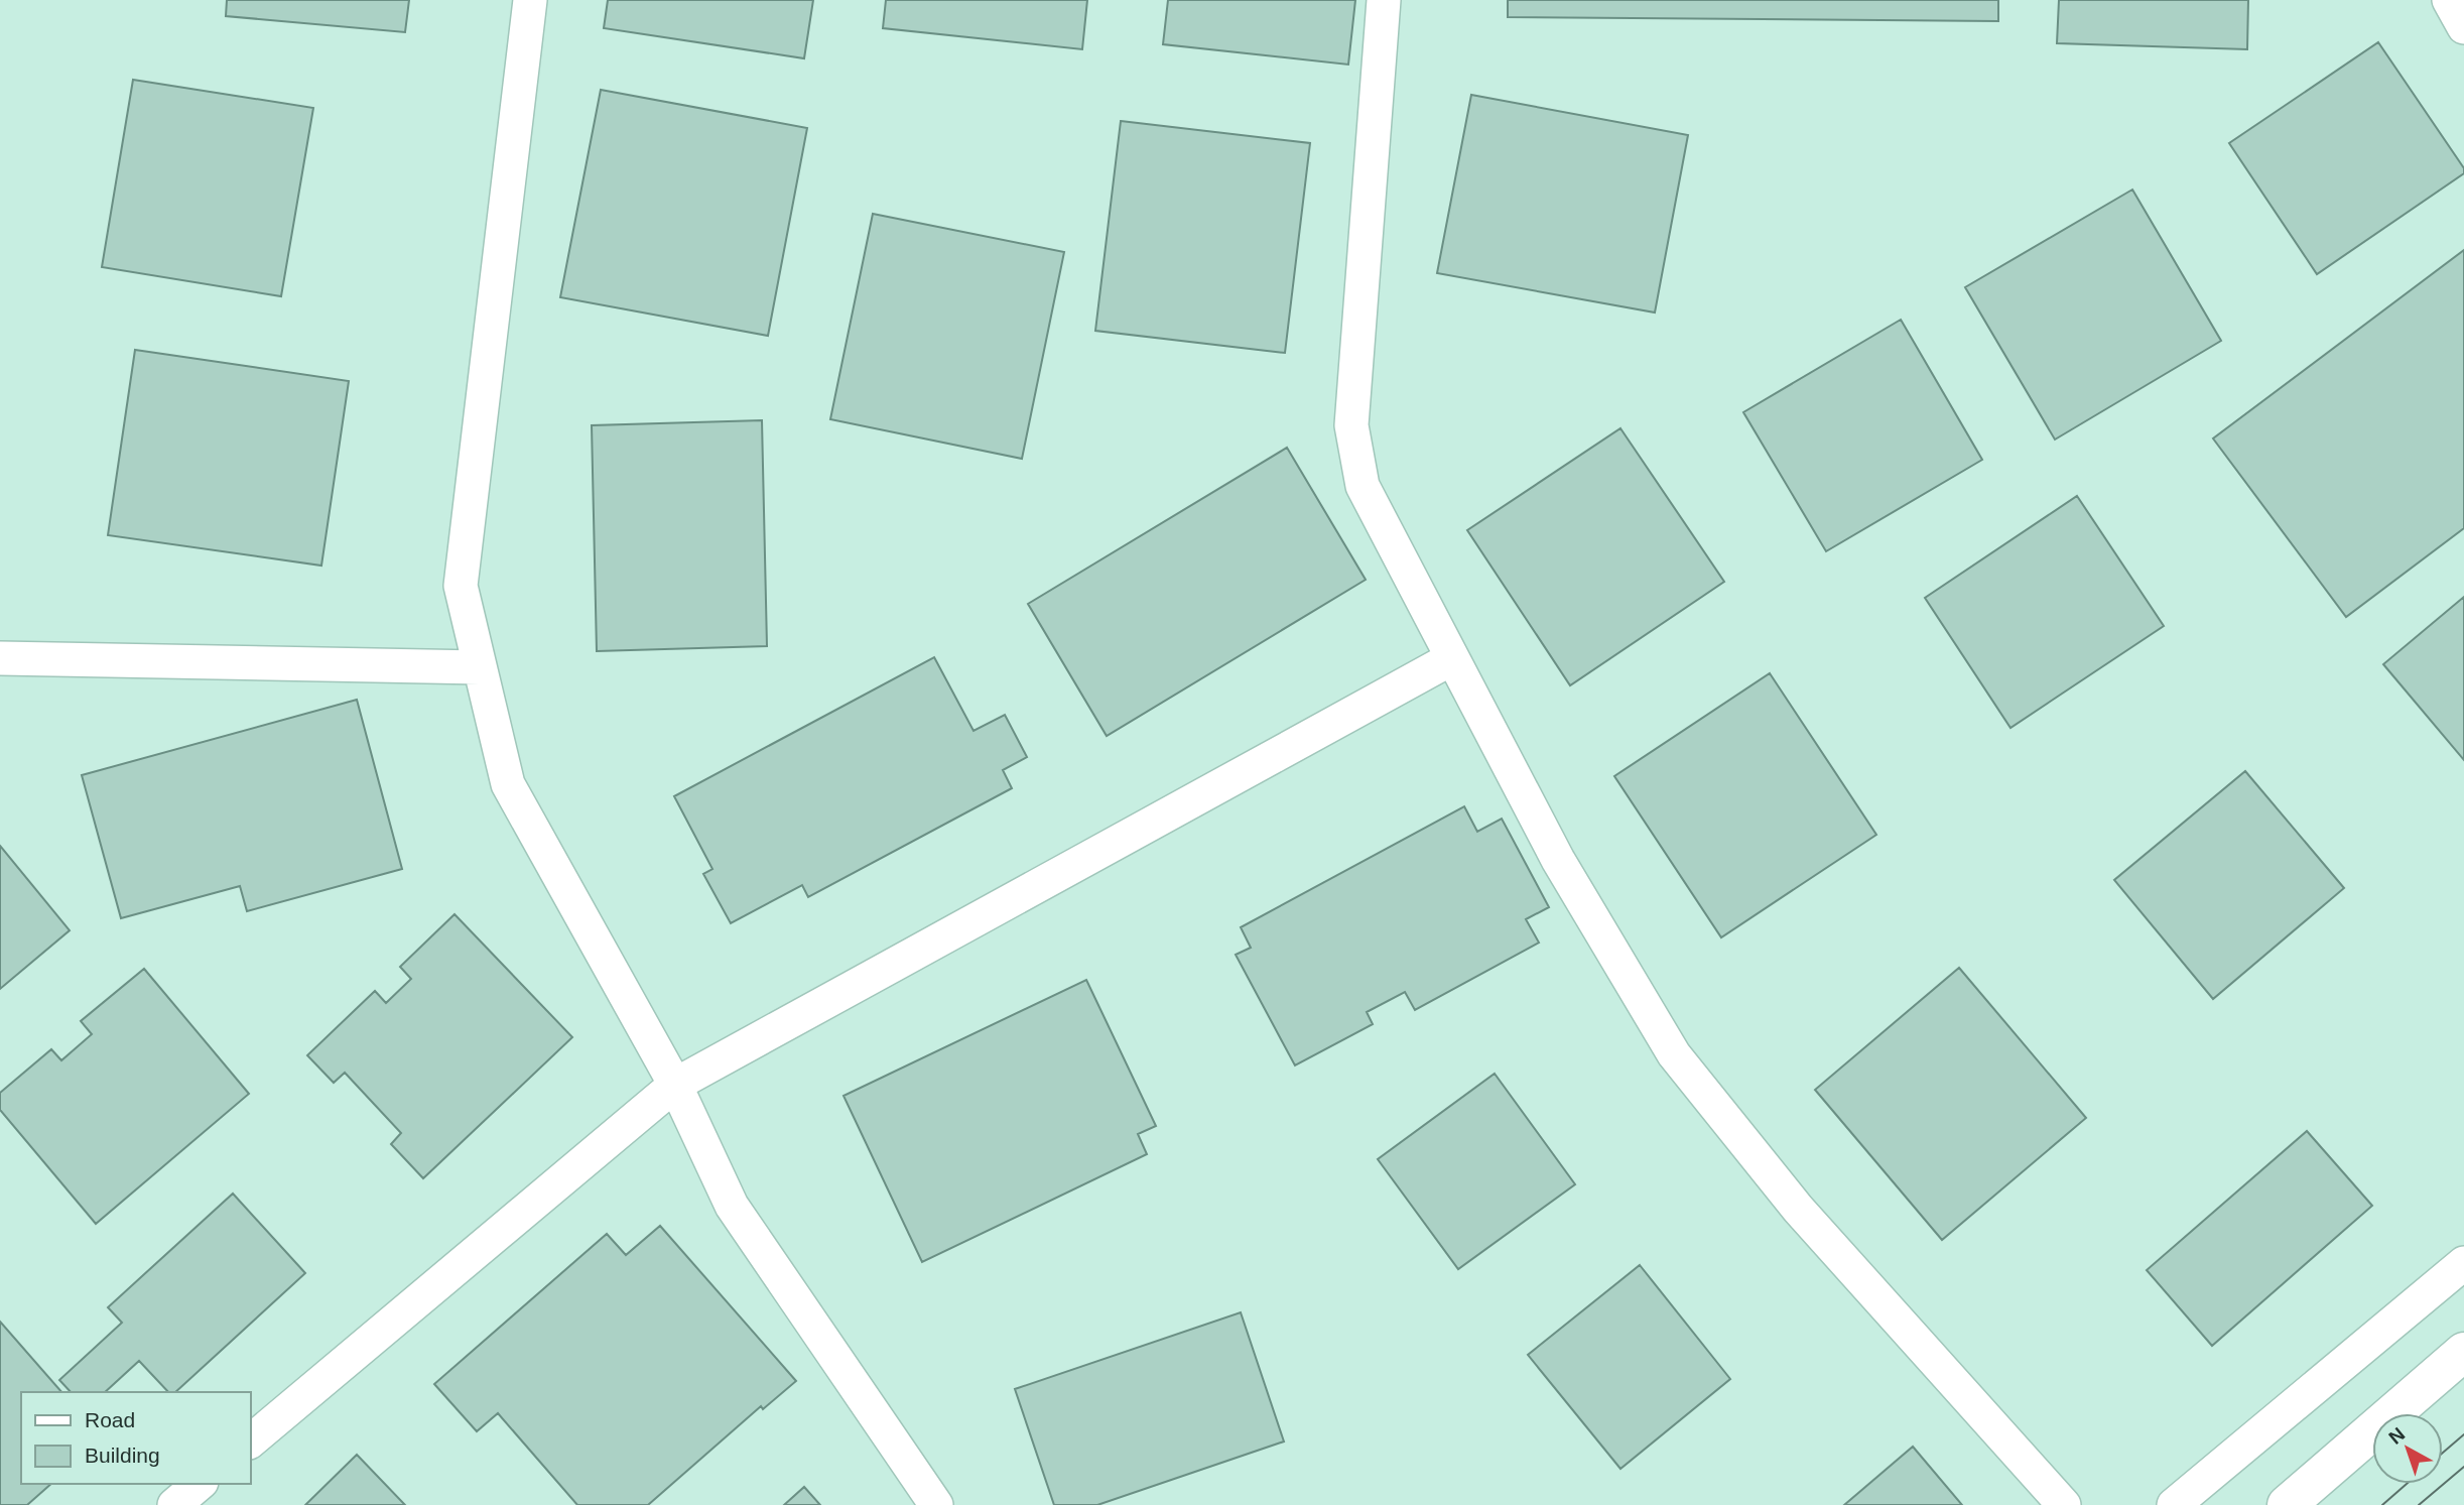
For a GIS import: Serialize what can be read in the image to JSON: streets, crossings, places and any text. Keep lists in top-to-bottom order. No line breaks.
{"legend":["Road","Building"],"north":"top left"}
